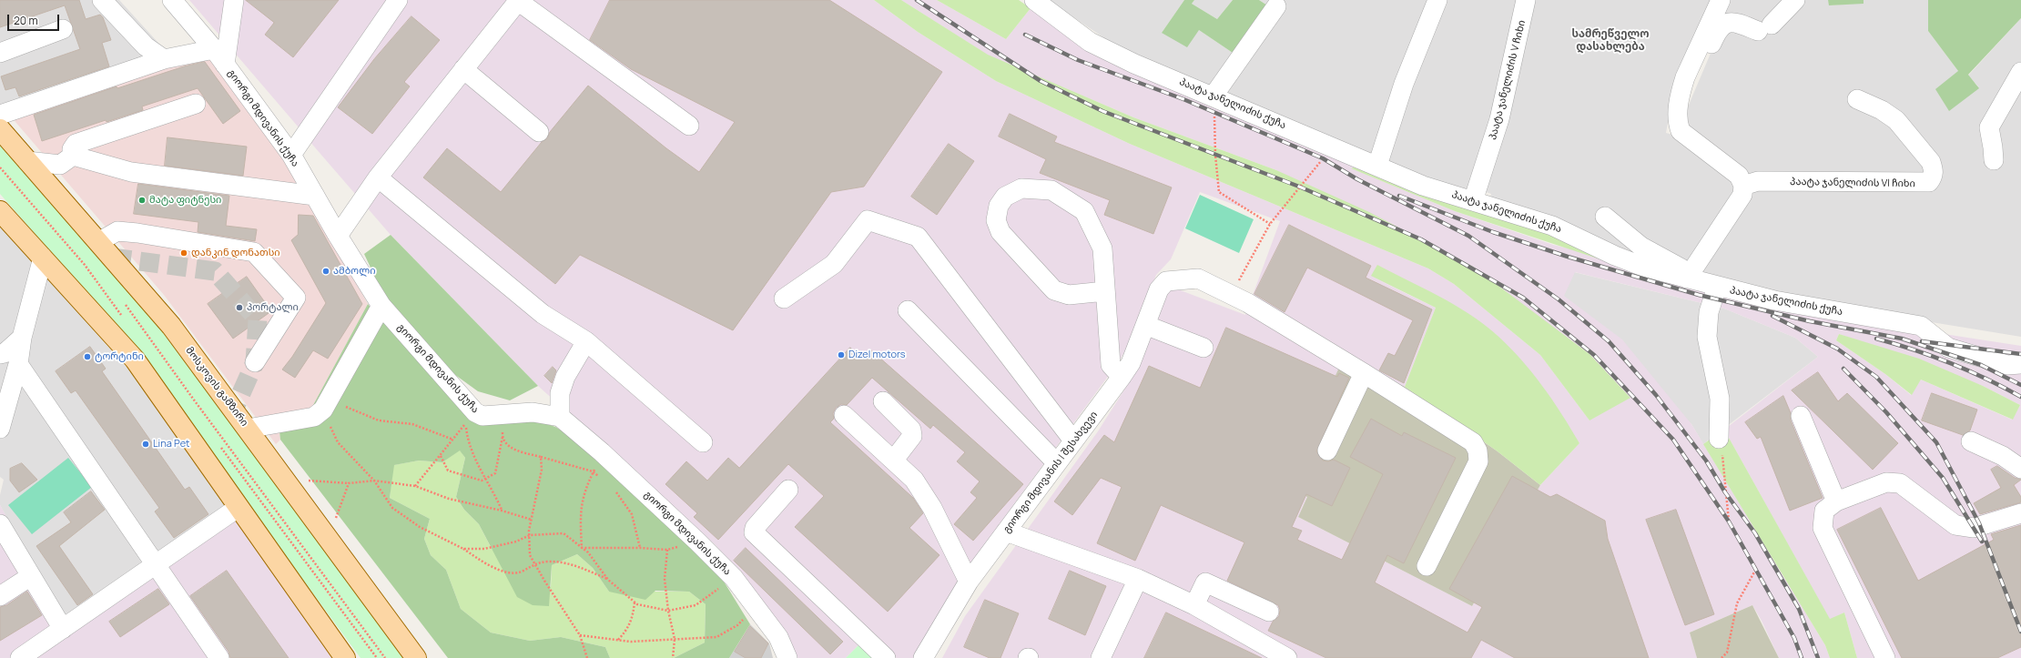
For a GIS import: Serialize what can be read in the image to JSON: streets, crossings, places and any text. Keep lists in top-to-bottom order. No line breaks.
{"streets":{"main road":["მოსკოვის გამზირი"],"street":["პაატა ჯანელიძის V ჩიხი","პაატა ჯანელიძის ქუჩა","გიორგი მდივანის ქუჩა","პაატა ჯანელიძის VI ჩიხი","გიორგი მდივანის I შესახვევი"]},"crossings":[["პაატა ჯანელიძის V ჩიხი","პაატა ჯანელიძის ქუჩა"]],"districts":["სამრეწველო დასახლება"],"places":["მატა ფიტნესი","დანკინ დონათსი","ამბოლი","პორტალი","Dizel motors","ტორტინი","Lina Pet"],"scale_bar":"20 m"}
